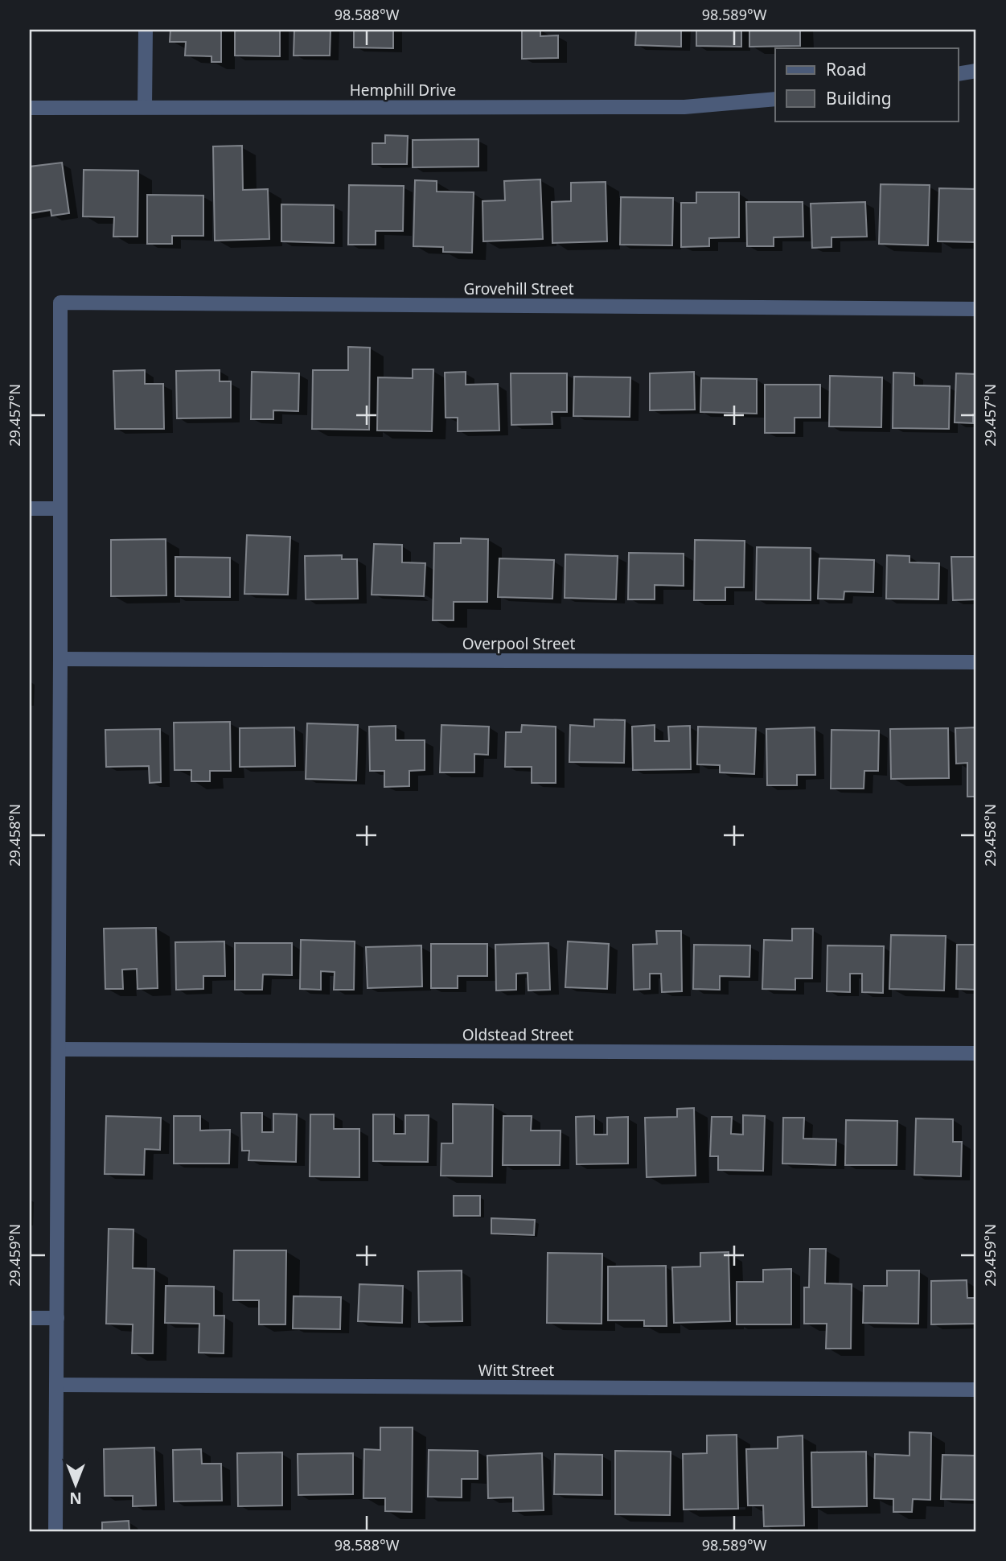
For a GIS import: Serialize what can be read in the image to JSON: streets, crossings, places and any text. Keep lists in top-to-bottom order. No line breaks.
{"streets":{"street":["Hemphill Drive","Grovehill Street","Overpool Street","Oldstead Street","Witt Street"]},"legend":["Road","Building"],"north":"bottom","coordinates":["98.588°W","98.589°W","29.457°N","29.458°N","29.459°N"]}
